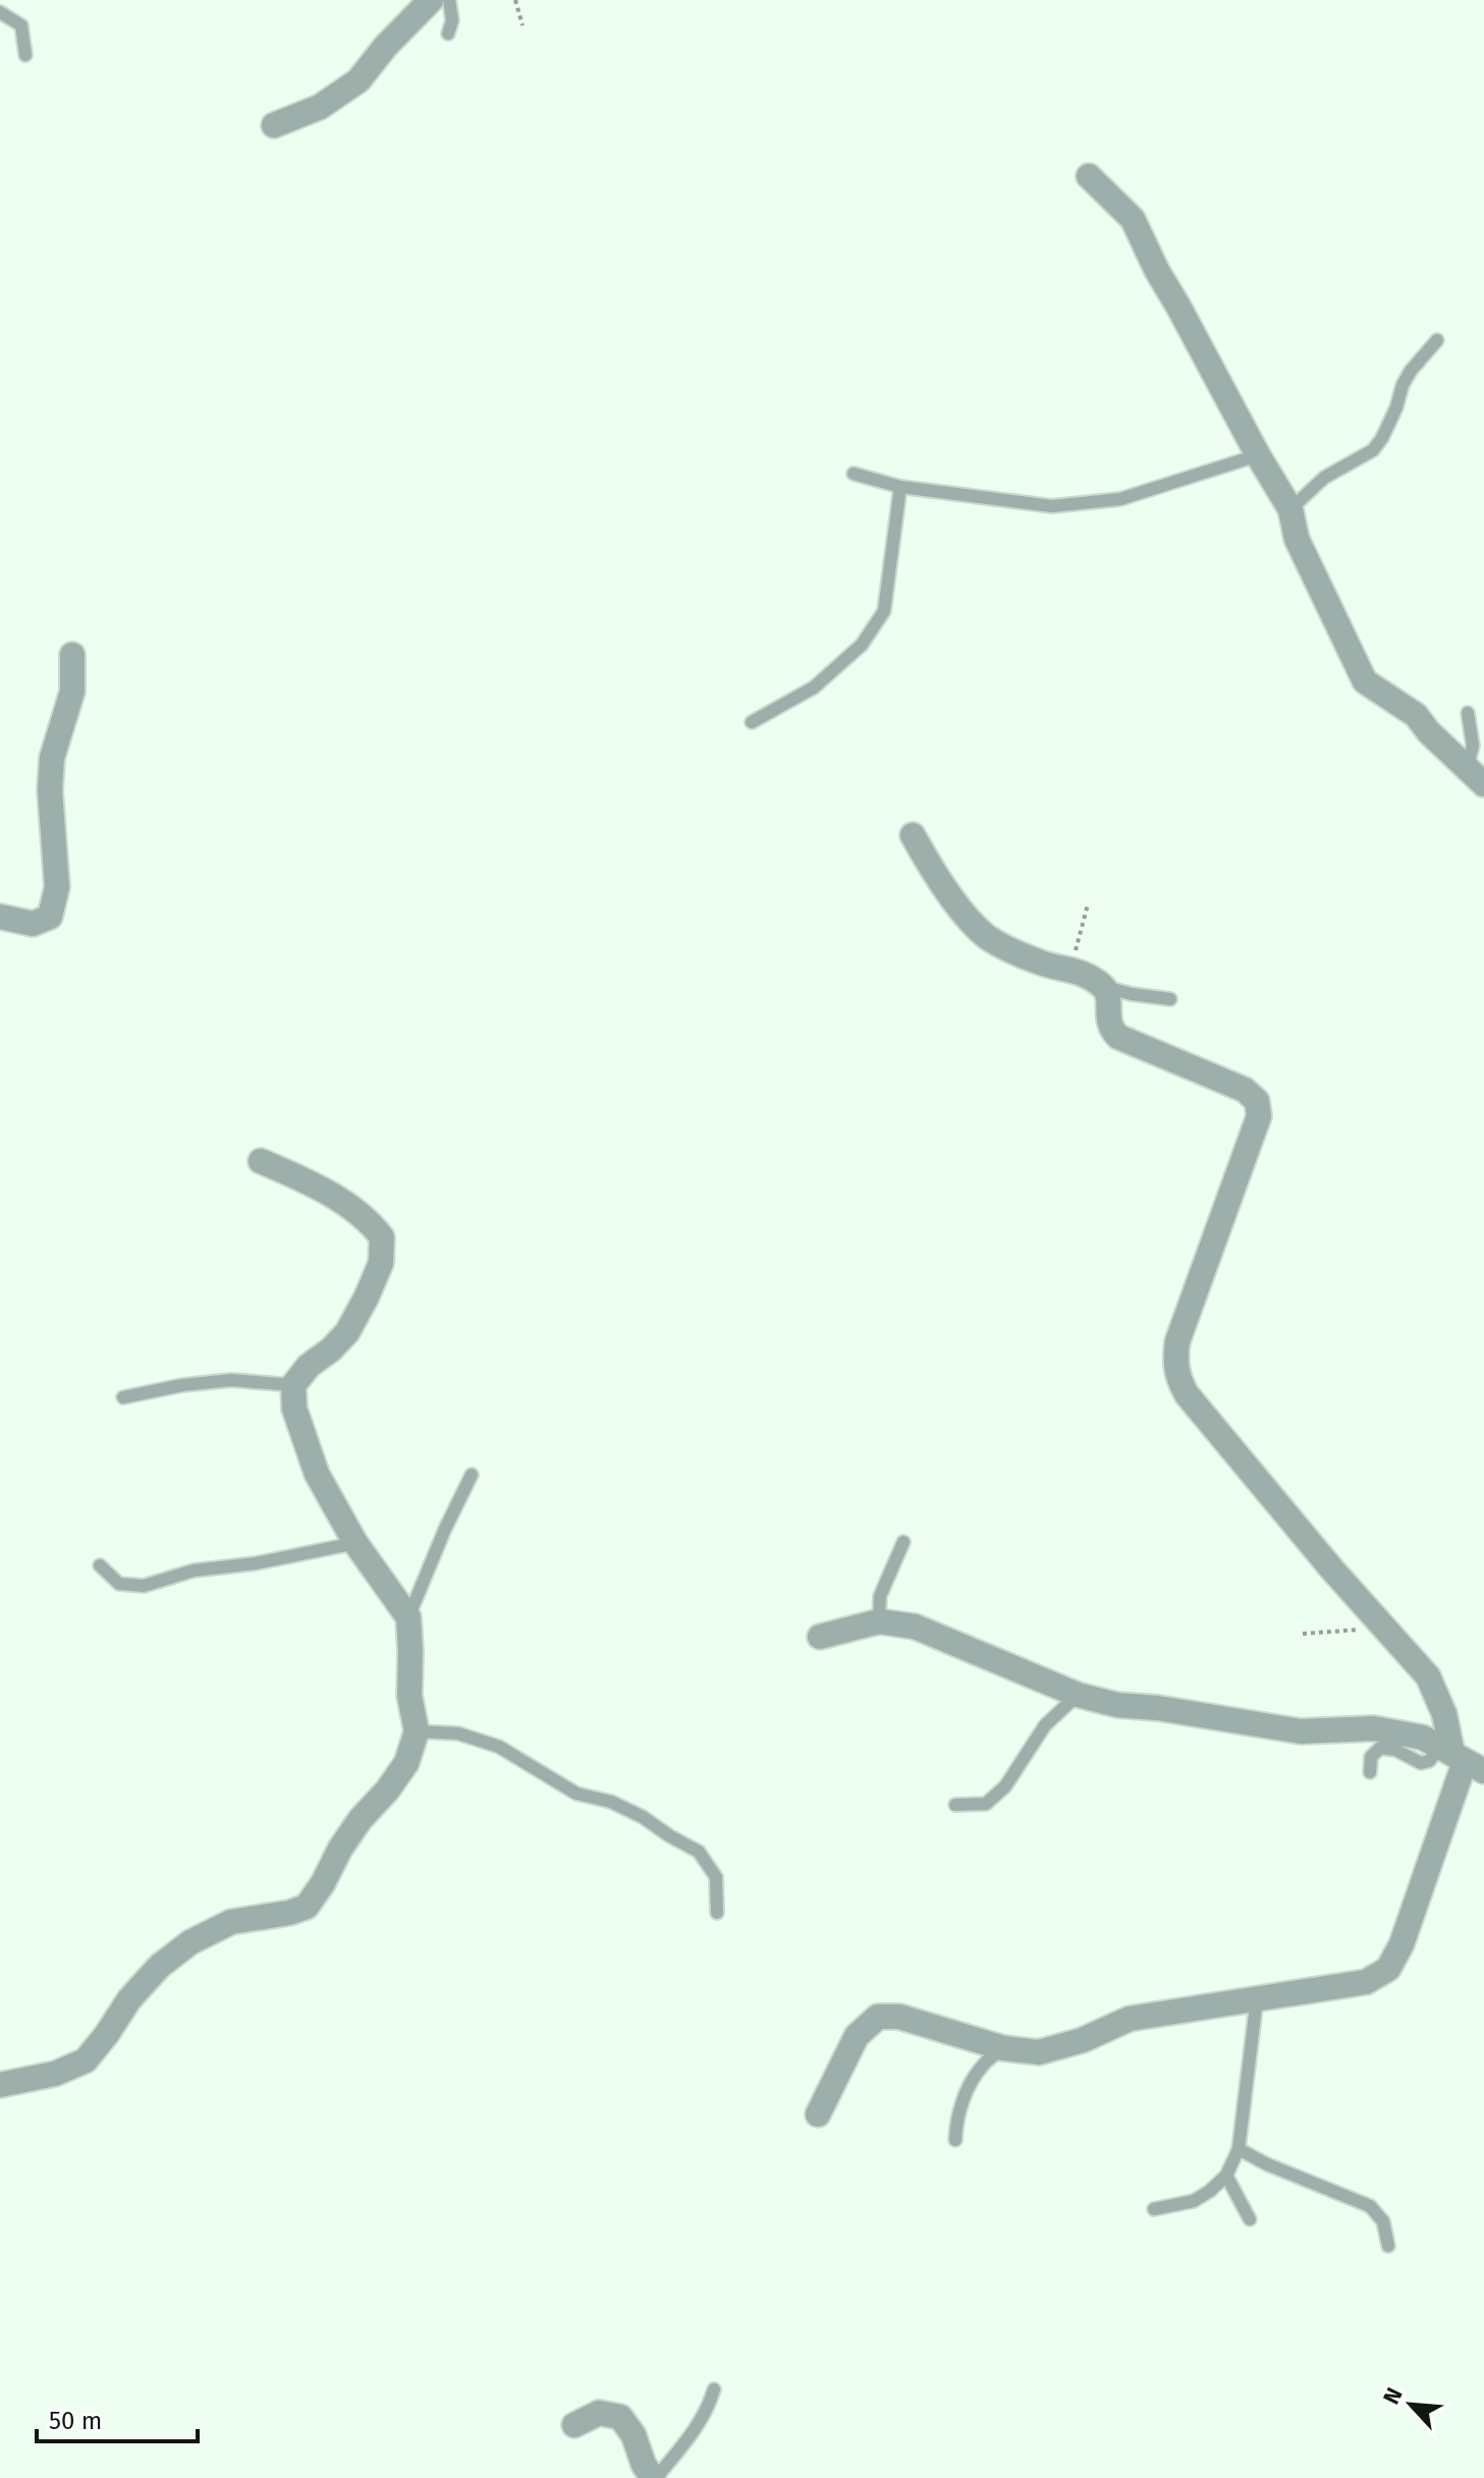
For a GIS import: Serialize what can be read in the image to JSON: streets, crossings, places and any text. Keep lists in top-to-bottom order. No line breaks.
{"scale_bar":"50 m","north":"top left"}
